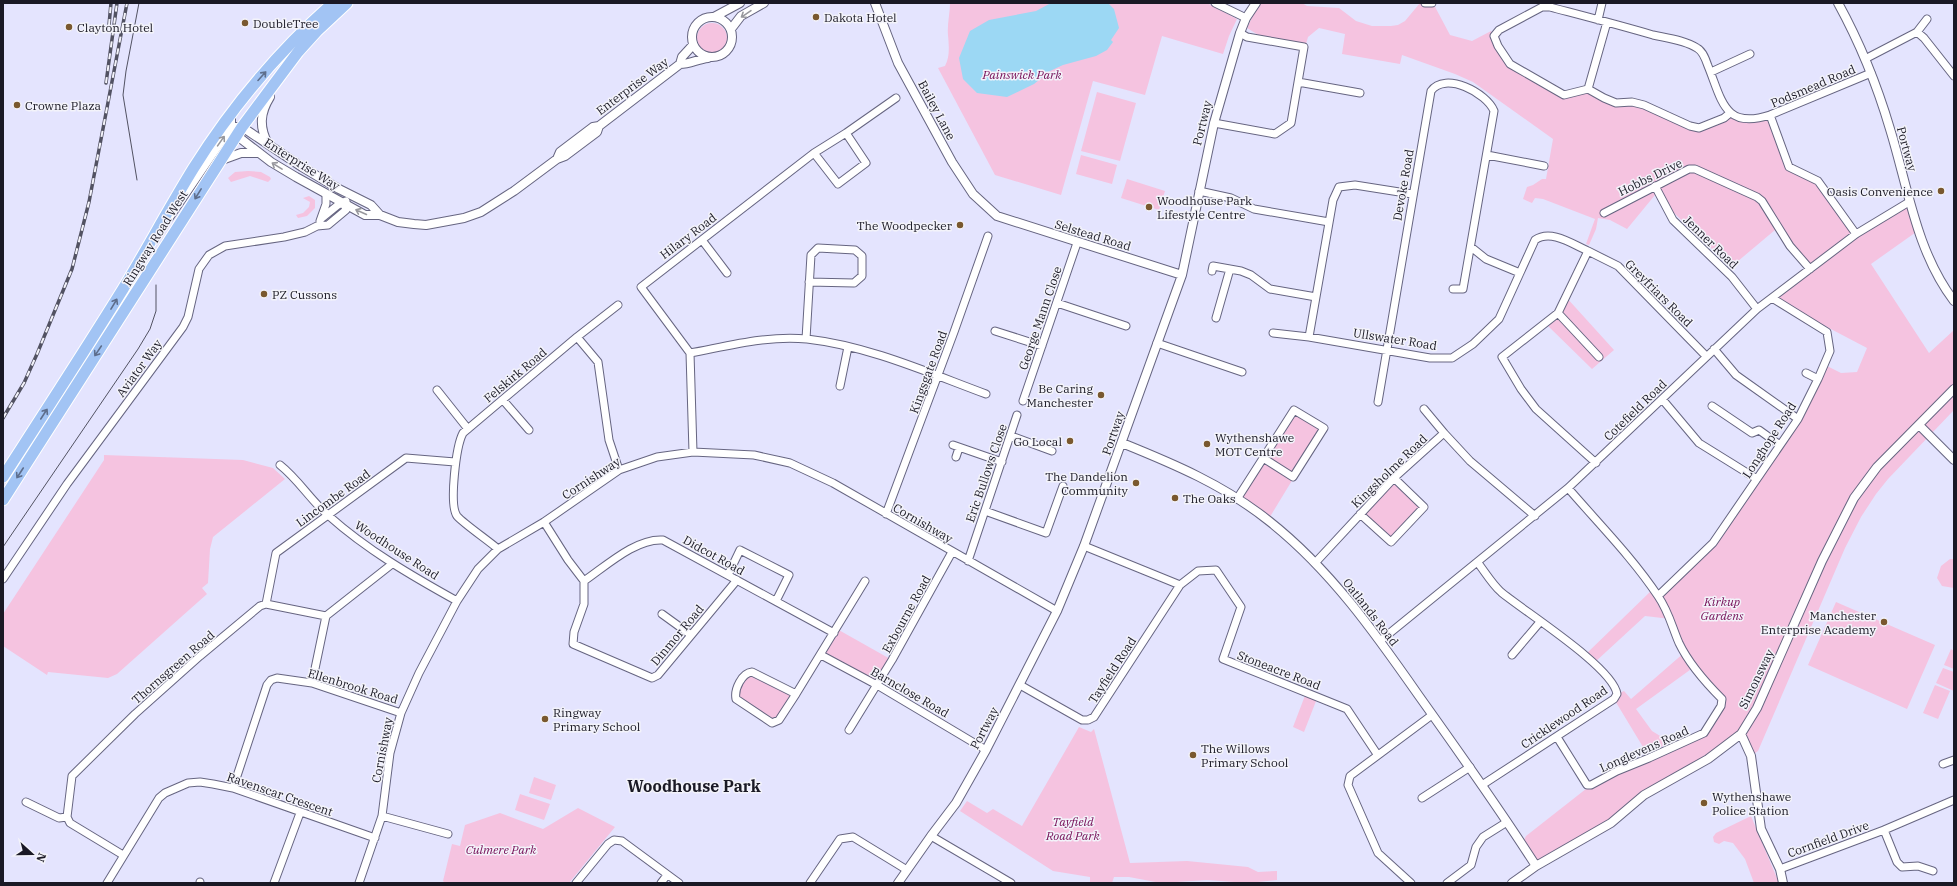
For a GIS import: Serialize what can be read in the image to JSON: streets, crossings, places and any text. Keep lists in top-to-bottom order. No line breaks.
{"streets":{"highway":["Ringway Road West"],"street":["Enterprise Way","Podsmead Road","Bailey Lane","Portway","Hobbs Drive","Devoke Road","Selstead Road","Hilary Road","Jenner Road","Greyfriars Road","George Mann Close","Ullswater Road","Aviator Way","Kingsgate Road","Felskirk Road","Cotefield Road","Longhope Road","Kingsholme Road","Eric Bullows Close","Cornishway","Lincombe Road","Woodhouse Road","Didcot Road","Oatlands Road","Exbourne Road","Dinmor Road","Thornsgreen Road","Tayfield Road","Stoneacre Road","Simonsway","Ellenbrook Road","Barnclose Road","Cricklewood Road","Longlevens Road","Ravenscar Crescent","Cornfield Drive"]},"crossings":[["Enterprise Way","Ringway Road West"],["Enterprise Way","Aviator Way"],["Podsmead Road","Portway"],["Podsmead Road","Cotefield Road"],["Bailey Lane","Selstead Road"],["Portway","Selstead Road"],["Portway","Cotefield Road"],["Portway","Cornishway"],["Portway","Oatlands Road"],["Portway","Tayfield Road"],["Portway","Barnclose Road"],["Hobbs Drive","Jenner Road"],["Hobbs Drive","Cotefield Road"],["Devoke Road","Ullswater Road"],["Selstead Road","George Mann Close"],["Jenner Road","Cotefield Road"],["Greyfriars Road","Ullswater Road"],["Greyfriars Road","Cotefield Road"],["Kingsgate Road","Cornishway"],["Felskirk Road","Cornishway"],["Felskirk Road","Lincombe Road"],["Cotefield Road","Longhope Road"],["Cotefield Road","Kingsholme Road"],["Cotefield Road","Oatlands Road"],["Cotefield Road","Cricklewood Road"],["Cotefield Road","Longlevens Road"],["Longhope Road","Longlevens Road"],["Kingsholme Road","Oatlands Road"],["Eric Bullows Close","Cornishway"],["Cornishway","Woodhouse Road"],["Cornishway","Exbourne Road"],["Cornishway","Ellenbrook Road"],["Cornishway","Ravenscar Crescent"],["Lincombe Road","Woodhouse Road"],["Lincombe Road","Thornsgreen Road"],["Didcot Road","Dinmor Road"],["Oatlands Road","Simonsway"],["Oatlands Road","Cricklewood Road"],["Exbourne Road","Barnclose Road"],["Tayfield Road","Stoneacre Road"],["Ellenbrook Road","Ravenscar Crescent"],["Cricklewood Road","Longlevens Road"]],"districts":["Woodhouse Park"],"parks":["Painswick Park","Kirkup Gardens","Tayfield Road Park","Culmere Park"],"places":["Dakota Hotel","DoubleTree","Clayton Hotel","Crowne Plaza","Oasis Convenience","Woodhouse Park Lifestyle Centre","The Woodpecker","PZ Cussons","Be Caring Manchester","Go Local","Wythenshawe MOT Centre","The Dandelion Community","The Oaks","Manchester Enterprise Academy","Ringway Primary School","The Willows Primary School","Wythenshawe Police Station"],"north":"right"}
